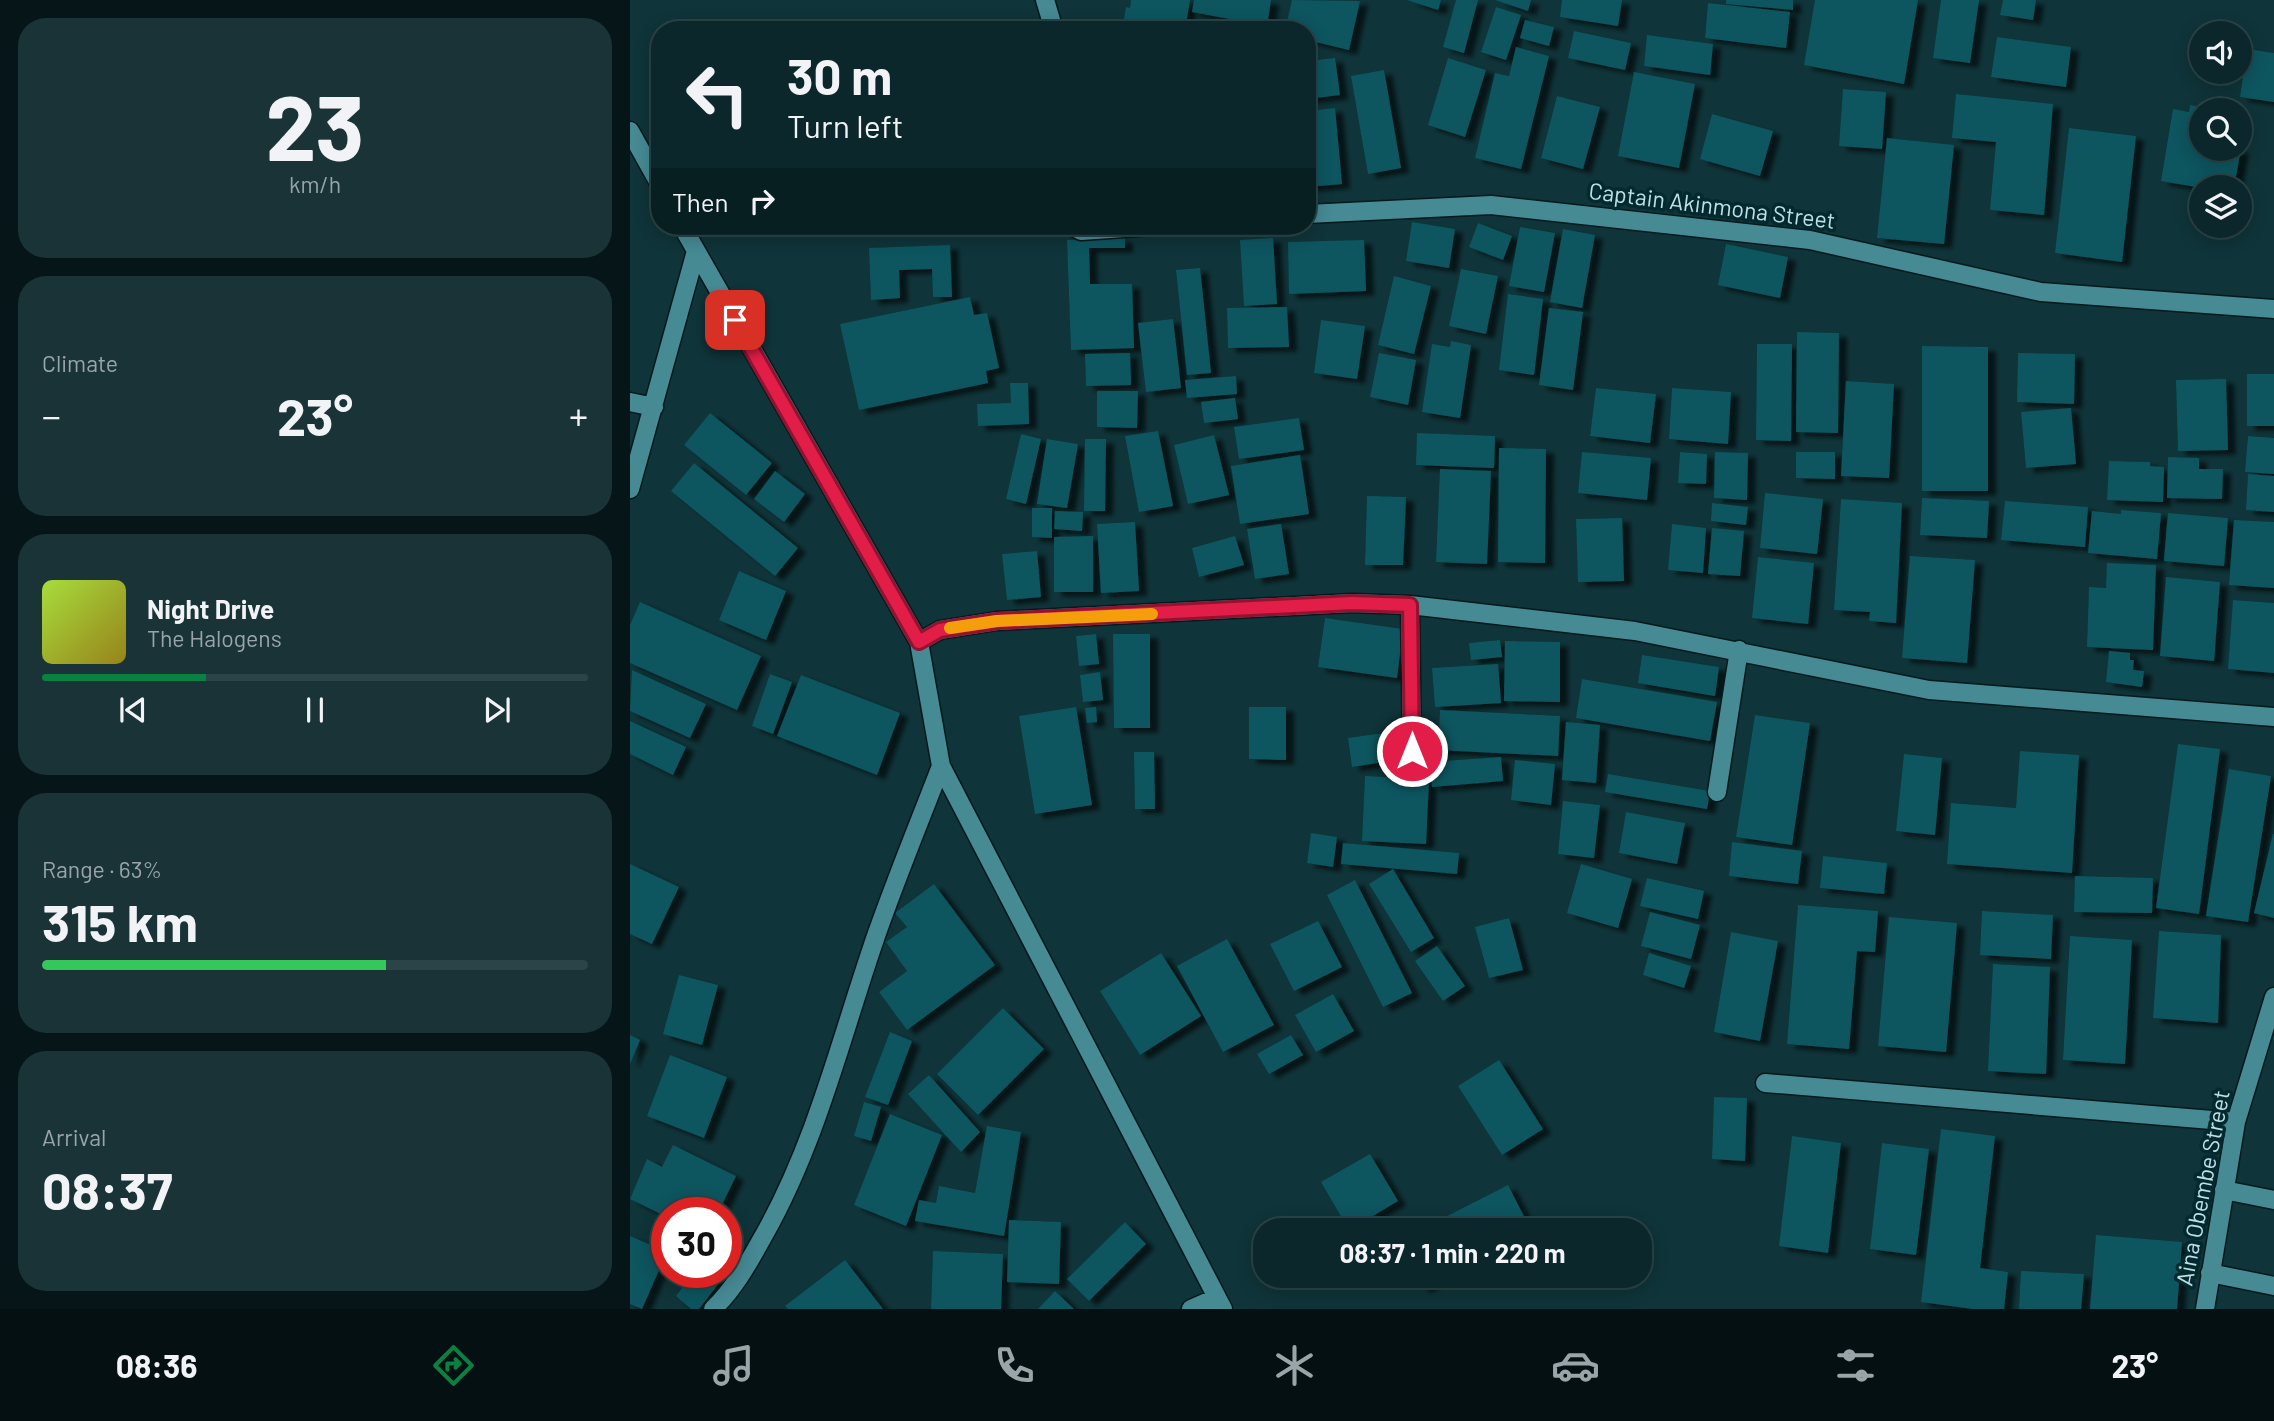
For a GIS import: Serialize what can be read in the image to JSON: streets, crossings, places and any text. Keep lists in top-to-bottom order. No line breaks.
{"streets":{"street":["Captain Akinmona Street","Aina Obembe Street"]},"page":{"tile":[["23","km/h"],"Climate",["Range · 63%","315 km"],["Arrival","08:37"]],"turn":["30 m","Turn left"],"then":"Then","heat":["−","23°","+"],"song":["Night Drive","The Halogens"],"limit":"30","trip":"08:37 · 1 min · 220 m","tabs":["08:36","23°"]}}
